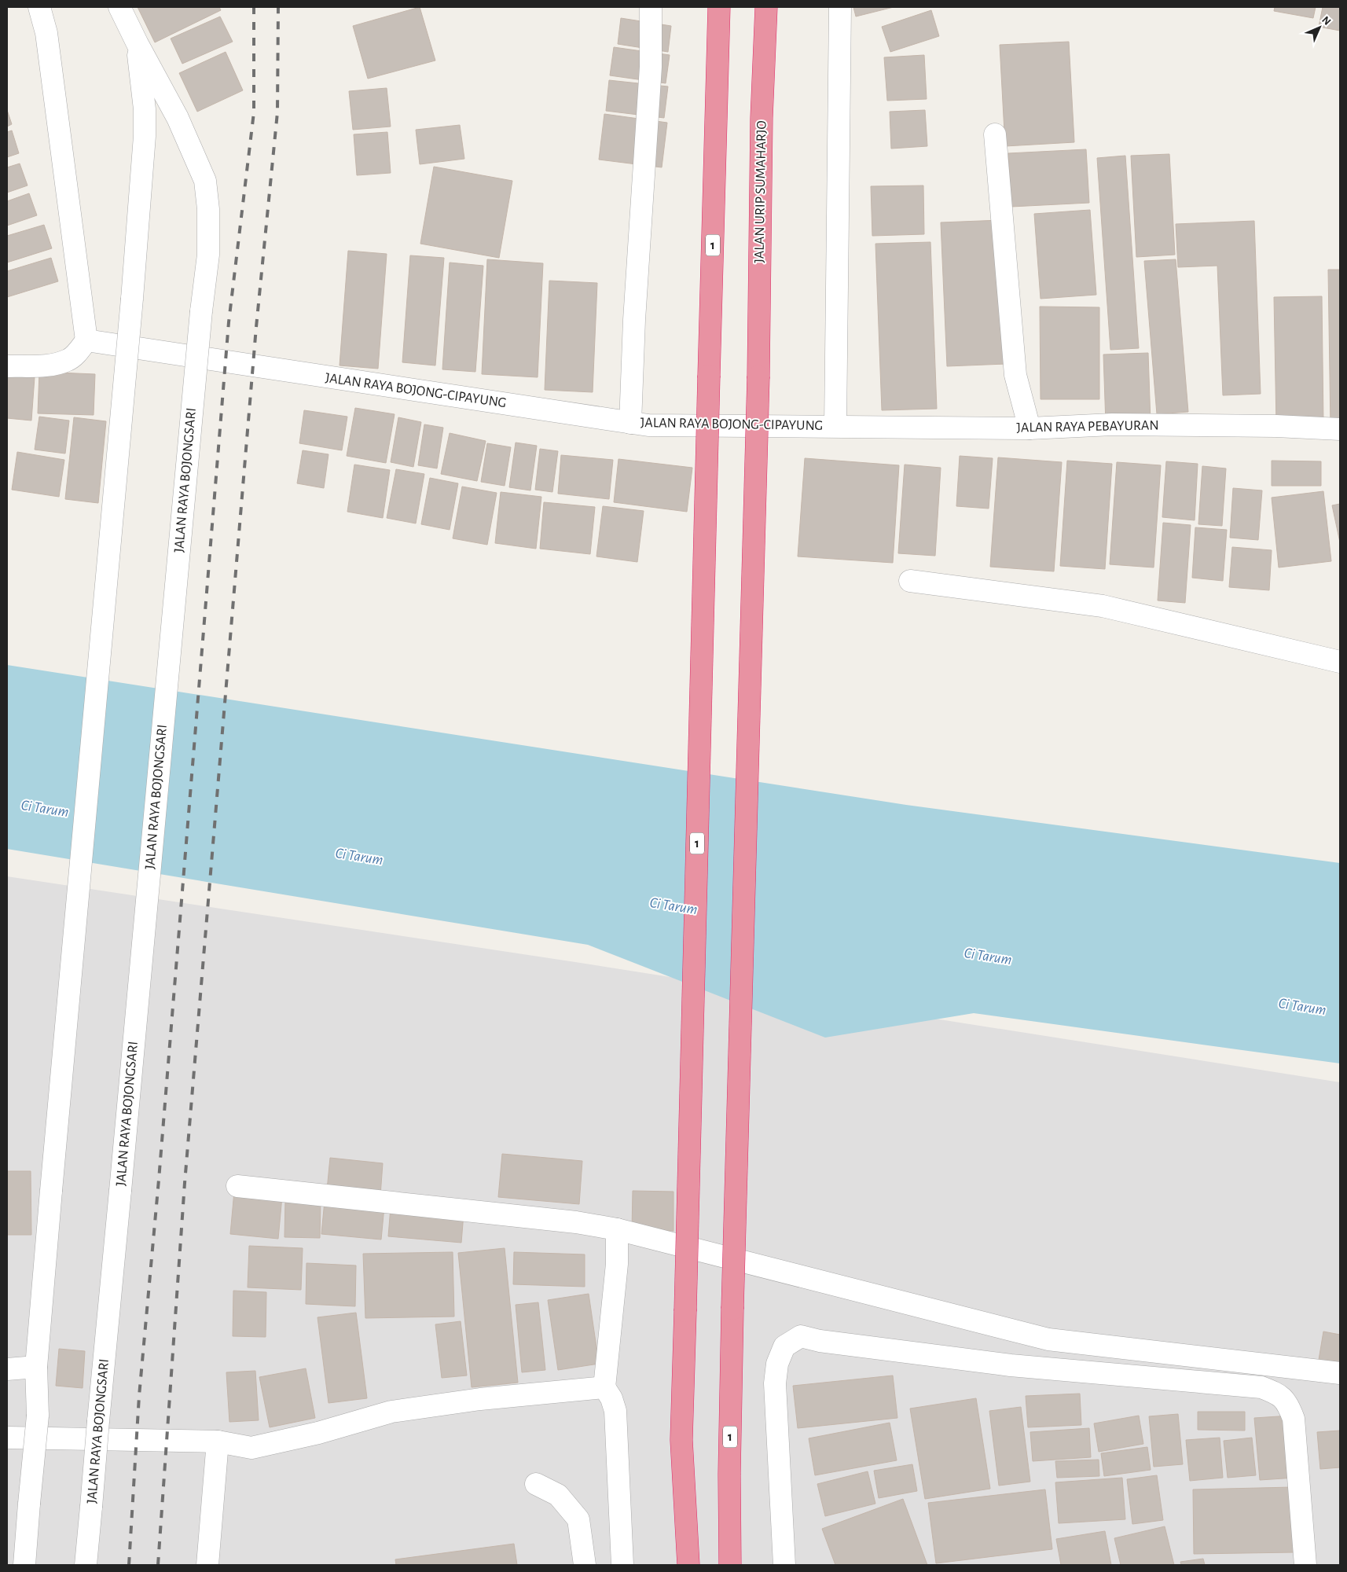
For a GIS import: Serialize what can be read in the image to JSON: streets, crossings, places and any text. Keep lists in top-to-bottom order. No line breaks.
{"streets":{"highway":["JALAN URIP SUMAHARJO","1"],"street":["JALAN RAYA BOJONG-CIPAYUNG","JALAN RAYA PEBAYURAN","JALAN RAYA BOJONGSARI"]},"crossings":[["JALAN RAYA BOJONG-CIPAYUNG","JALAN RAYA PEBAYURAN"]],"water":["Ci Tarum"],"north":"top right"}
